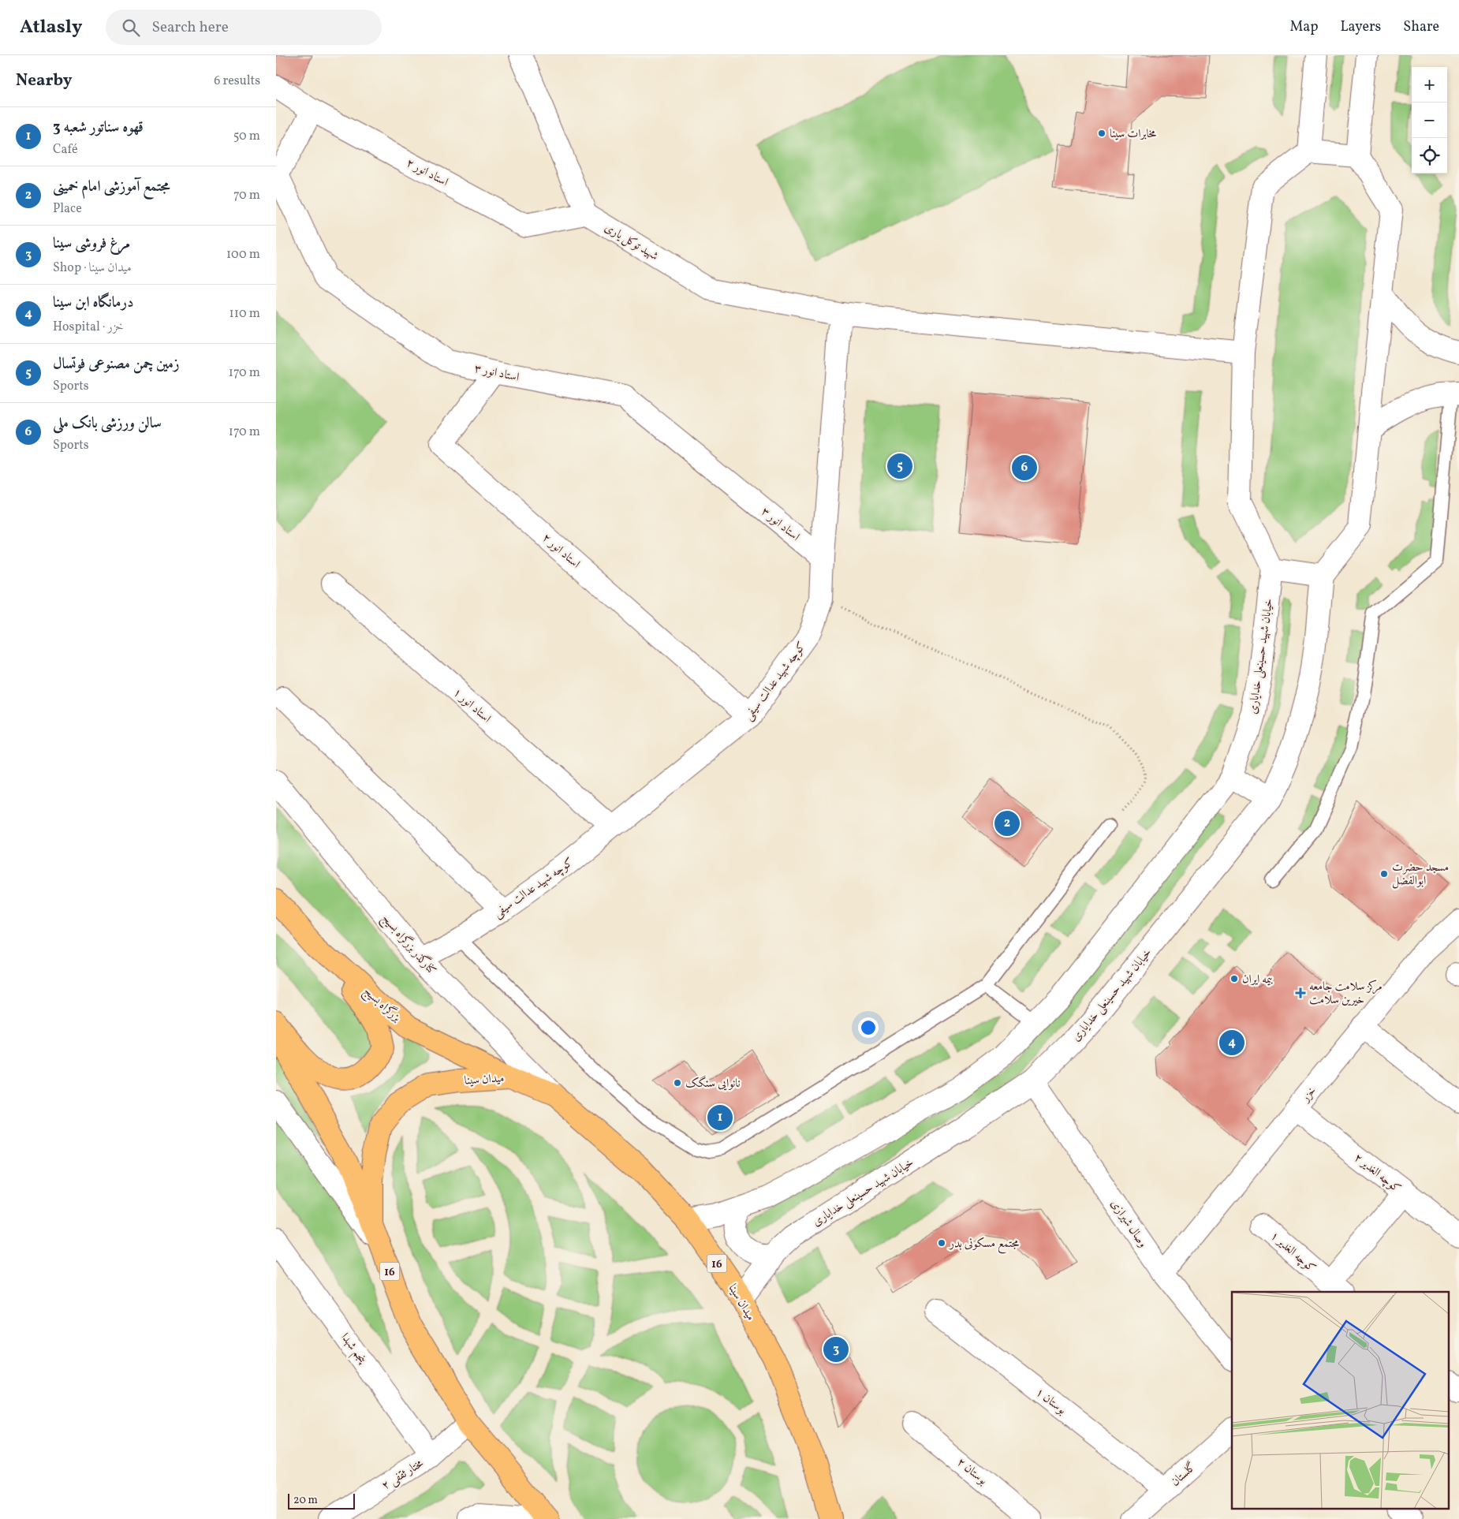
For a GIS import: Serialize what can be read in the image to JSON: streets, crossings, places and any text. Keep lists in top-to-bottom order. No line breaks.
{"streets":{"highway":["بزرگراه بسیج","میدان سینا","16"],"street":["استاد انور ۲","شهید توکل یاری","استاد انور ۳","خیابان شهید حسینعلی خدایاری","کوچه شهید عدالت سیفی","استاد انور ۱","کنارگذر بزرگراه بسیج","خزر","کوچه الغدیر ۲","وصال شیرازی","کوچه الغدیر ۱","پنجم شهدا","بوستان ۱","بوستان ۲","مختار ثقفی ۲","گلستان"]},"crossings":[["استاد انور ۲","شهید توکل یاری"],["استاد انور ۲","استاد انور ۳"],["استاد انور ۲","کوچه شهید عدالت سیفی"],["شهید توکل یاری","کوچه شهید عدالت سیفی"],["استاد انور ۳","کوچه شهید عدالت سیفی"],["خیابان شهید حسینعلی خدایاری","میدان سینا"],["خیابان شهید حسینعلی خدایاری","وصال شیرازی"],["کوچه شهید عدالت سیفی","استاد انور ۱"],["کوچه شهید عدالت سیفی","کنارگذر بزرگراه بسیج"],["کنارگذر بزرگراه بسیج","میدان سینا"],["بزرگراه بسیج","میدان سینا"],["میدان سینا","16"],["میدان سینا","مختار ثقفی ۲"],["خزر","کوچه الغدیر ۲"],["خزر","وصال شیرازی"],["پنجم شهدا","مختار ثقفی ۲"],["بوستان ۱","گلستان"]],"places":{"other":["مخابرات سینا","مسجد حضرت ابوالفضل","بیمه ایران","نانوایی سنگک","مجتمع مسکونی بدر"],"health":["مرکز سلامت جامعه خیرین سلامت"]},"scale_bar":"20 m","page":{"header":"Atlasly","search":"Search here","nav":["Map","Layers","Share"],"heading":["Nearby","6 results"],"map_buttons":["+","−"],"list":[{"mark":"1","name":"قهوه سناتور شعبه 3","note":"Café","value":"50 m"},{"mark":"2","name":"مجتمع آموزشی امام خمینی","note":"Place","value":"70 m"},{"mark":"3","name":"مرغ فروشی سینا","note":"Shop · میدان سینا","value":"100 m"},{"mark":"4","name":"درمانگاه ابن سینا","note":"Hospital · خزر","value":"110 m"},{"mark":"5","name":"زمین چمن مصنوعی فوتسال","note":"Sports","value":"170 m"},{"mark":"6","name":"سالن ورزشی بانک ملی","note":"Sports","value":"170 m"}],"pins":["5","6","2","4","1","3"],"scale":"20 m"}}
